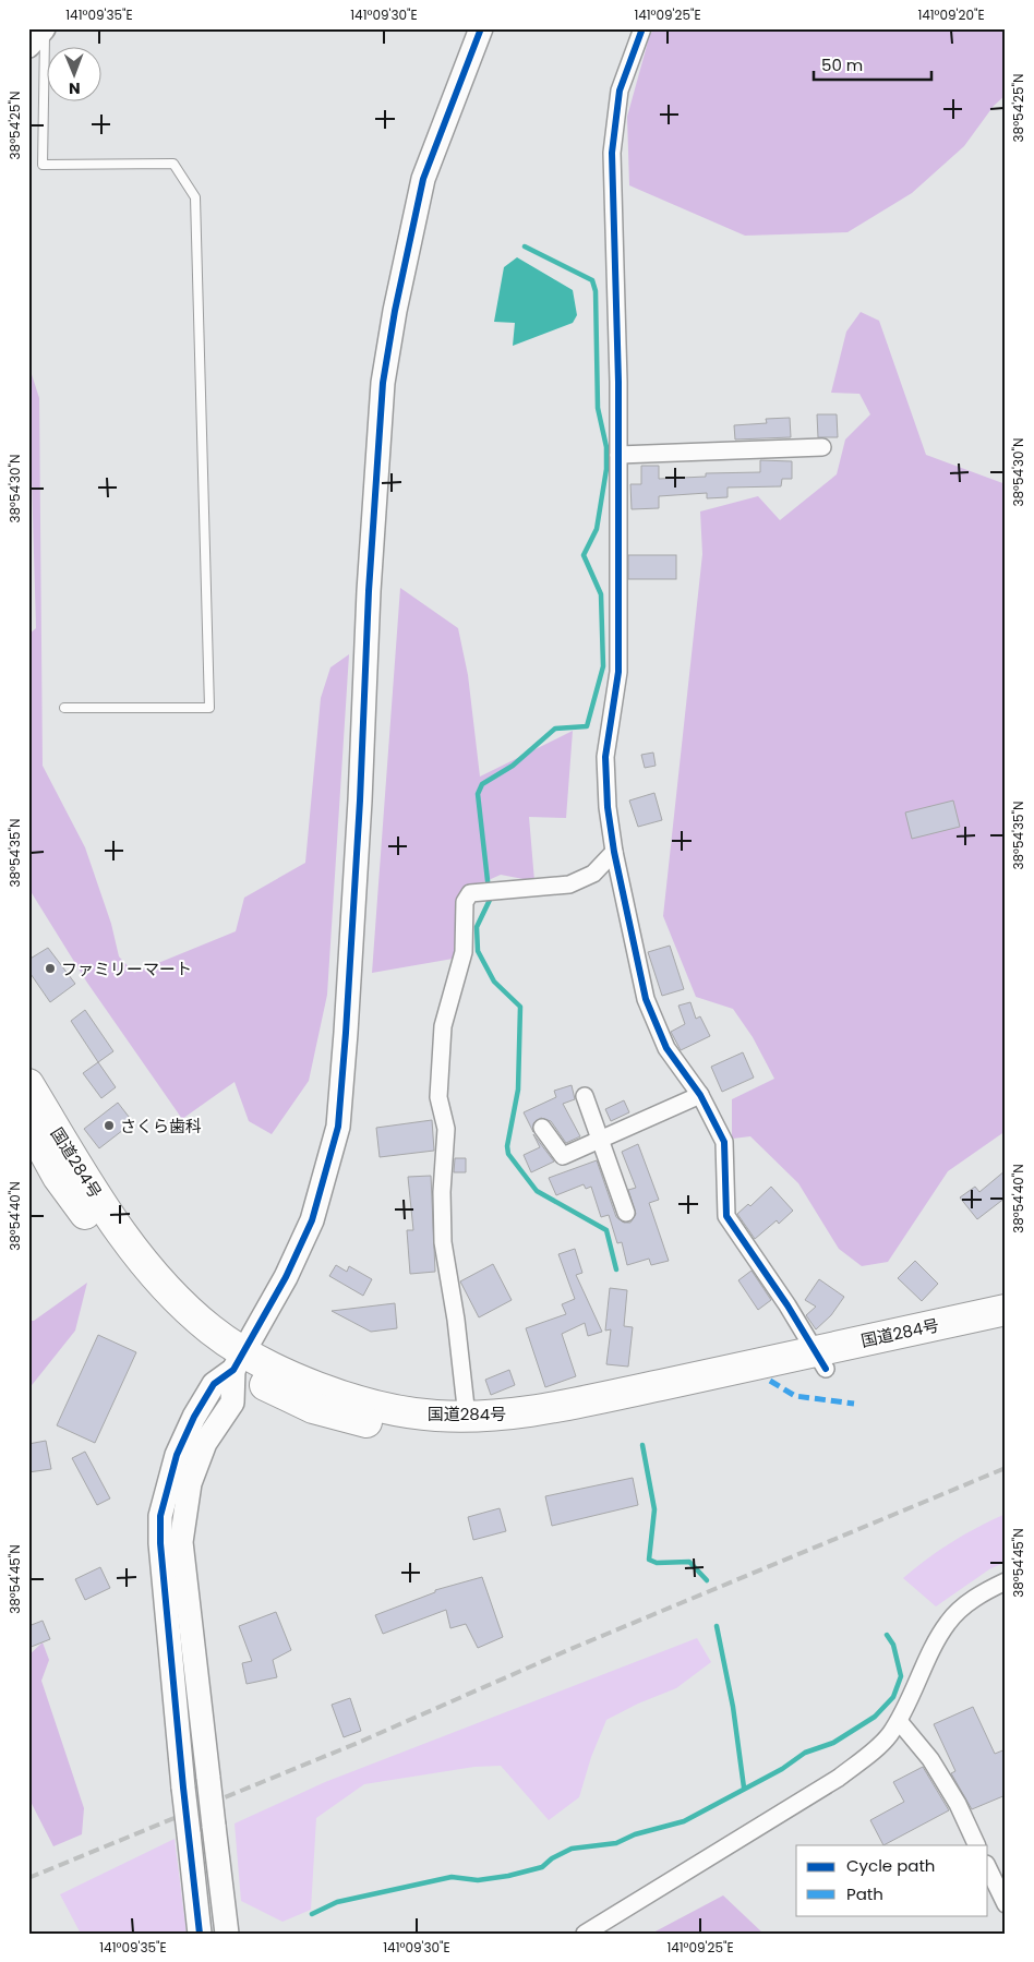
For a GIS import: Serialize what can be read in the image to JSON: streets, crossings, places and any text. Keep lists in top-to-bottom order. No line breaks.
{"streets":{"highway":["国道284号"]},"places":["ファミリーマート","さくら歯科"],"legend":["Cycle path","Path"],"scale_bar":"50 m","north":"bottom","coordinates":["141°09'35\"E","141°09'30\"E","141°09'25\"E","141°09'20\"E","38°54'25\"N","38°54'30\"N","38°54'35\"N","38°54'40\"N","38°54'45\"N"]}
